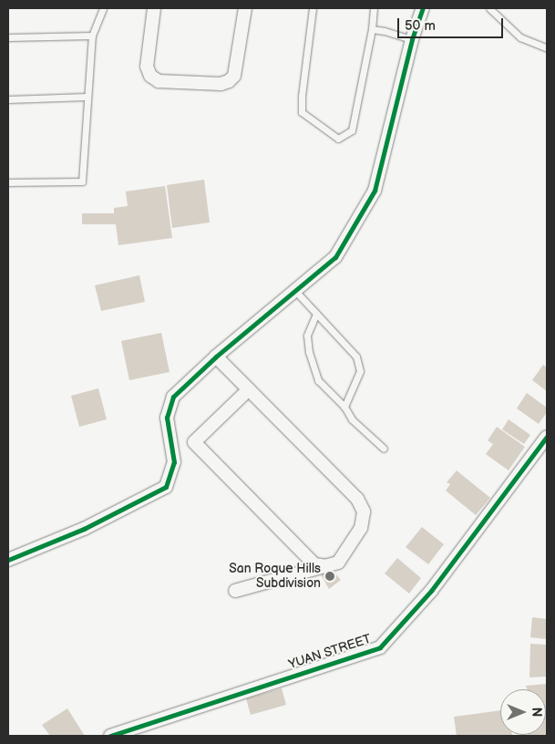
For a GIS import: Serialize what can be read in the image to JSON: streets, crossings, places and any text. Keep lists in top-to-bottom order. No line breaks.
{"streets":{"street":["YUAN STREET"]},"places":["San Roque Hills Subdivision"],"scale_bar":"50 m","north":"right"}
